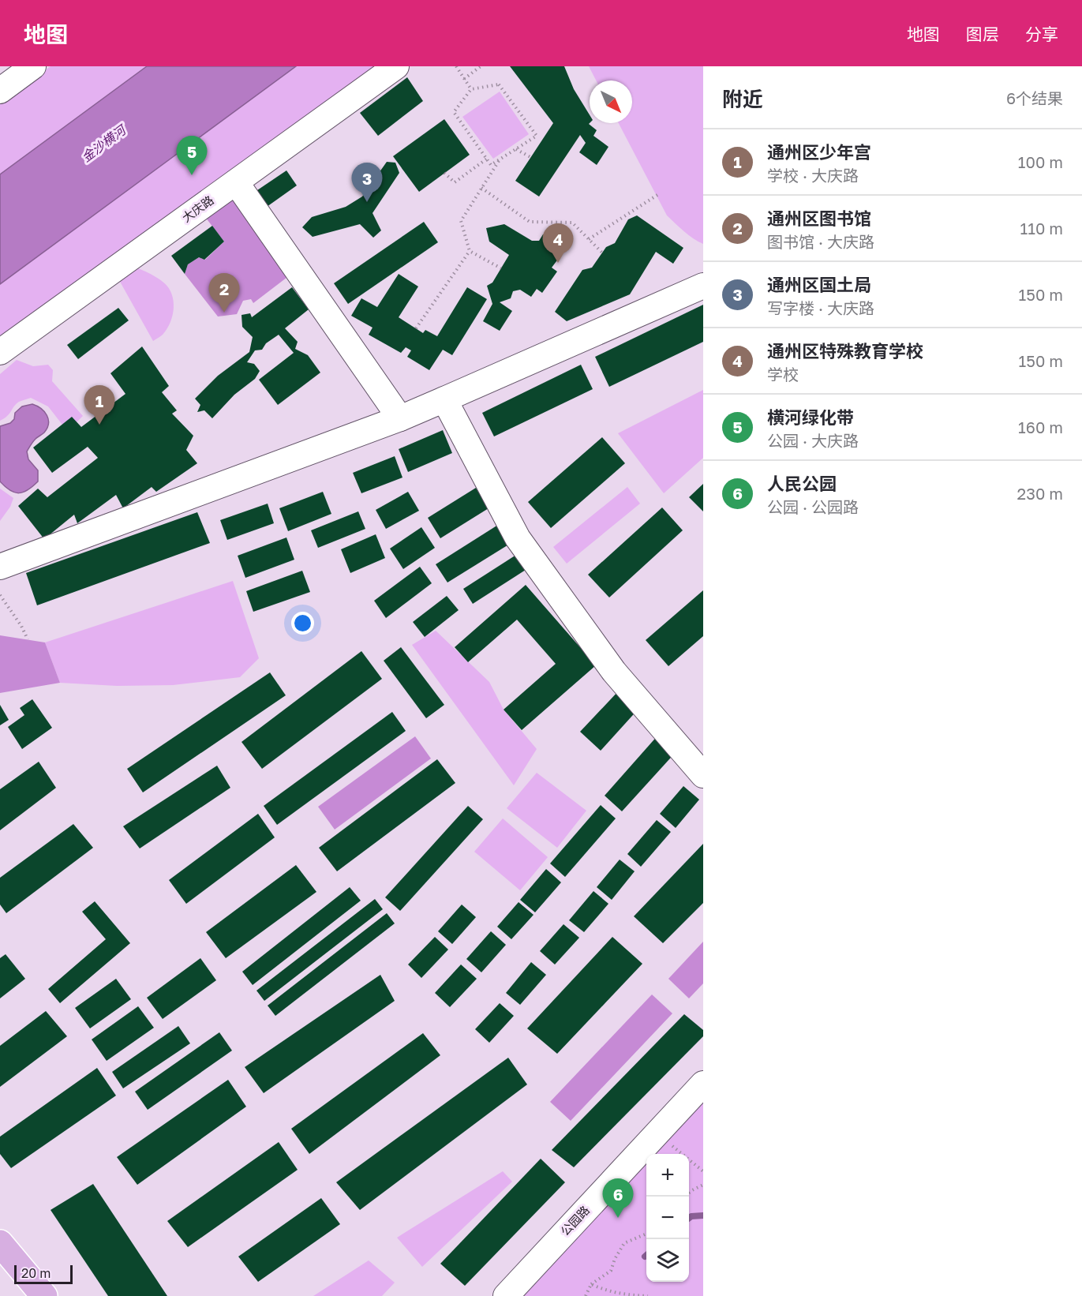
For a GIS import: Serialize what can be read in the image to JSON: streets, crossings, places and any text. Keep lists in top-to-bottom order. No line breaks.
{"streets":{"street":["大庆路","公园路"]},"water":["金沙横河"],"scale_bar":"20 m","north":"bottom right","page":{"header":"地图","nav":["地图","图层","分享"],"heading":["附近","6个结果"],"list":[{"mark":"1","name":"通州区少年宫","note":"学校 · 大庆路","value":"100 m"},{"mark":"2","name":"通州区图书馆","note":"图书馆 · 大庆路","value":"110 m"},{"mark":"3","name":"通州区国土局","note":"写字楼 · 大庆路","value":"150 m"},{"mark":"4","name":"通州区特殊教育学校","note":"学校","value":"150 m"},{"mark":"5","name":"横河绿化带","note":"公园 · 大庆路","value":"160 m"},{"mark":"6","name":"人民公园","note":"公园 · 公园路","value":"230 m"}],"pins":["5","3","4","2","1","6"],"map_buttons":["+","−"],"scale":"20 m"}}
